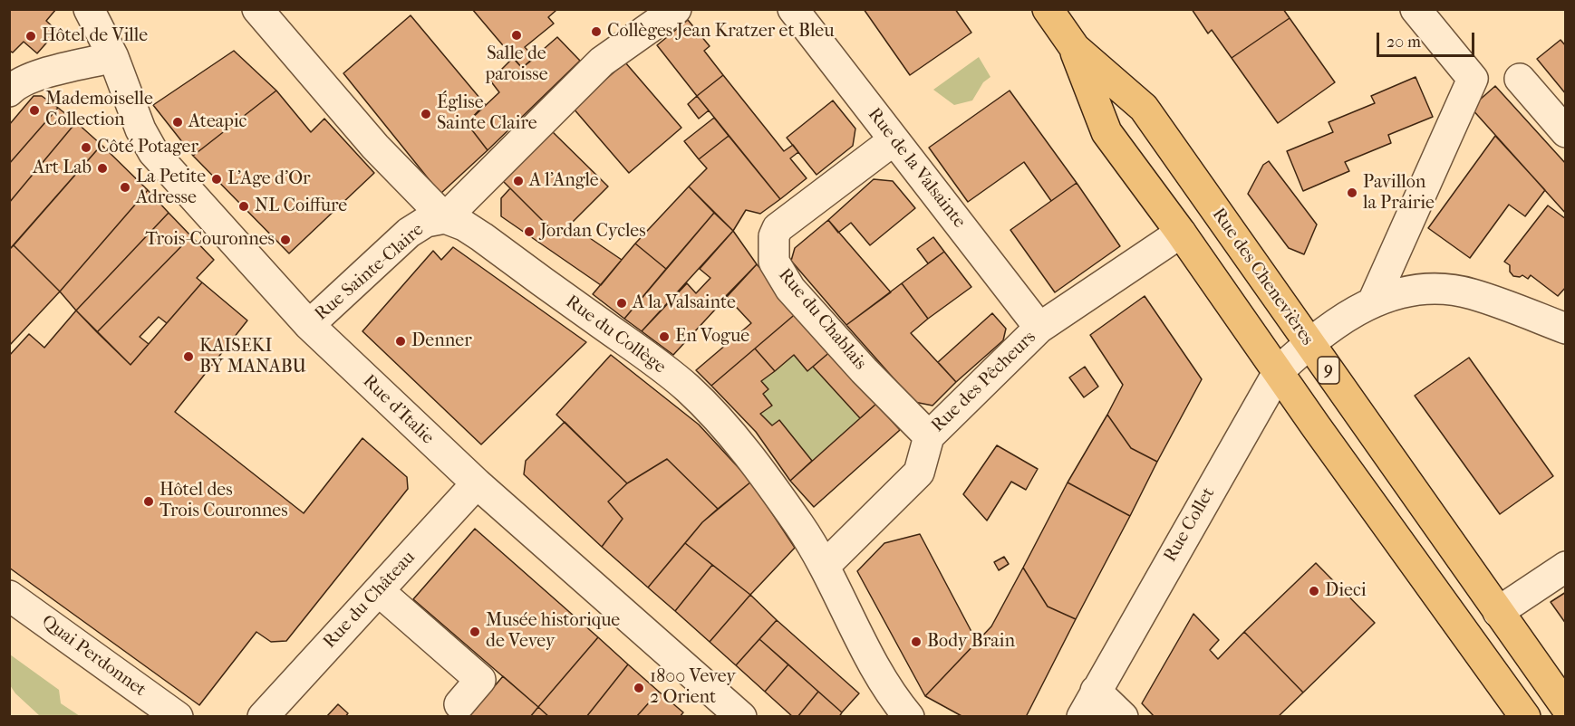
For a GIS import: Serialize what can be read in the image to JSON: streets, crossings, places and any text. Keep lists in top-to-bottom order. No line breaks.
{"streets":{"main road":["Rue des Chenevières","9"],"street":["Rue de la Valsainte","Rue Sainte-Claire","Rue du Chablais","Rue du Collège","Rue des Pêcheurs","Rue d'Italie","Rue Collet","Rue du Château","Quai Perdonnet"]},"crossings":[["Rue de la Valsainte","Rue du Chablais"],["Rue de la Valsainte","Rue des Pêcheurs"],["Rue Sainte-Claire","Rue du Collège"],["Rue Sainte-Claire","Rue d'Italie"],["Rue des Chenevières","Rue des Pêcheurs"],["Rue des Chenevières","Rue Collet"],["Rue du Chablais","Rue des Pêcheurs"],["Rue du Collège","Rue des Pêcheurs"],["Rue d'Italie","Rue du Château"]],"places":["Collèges Jean Kratzer et Bleu","Salle de paroisse","Hôtel de Ville","Mademoiselle Collection","Église Sainte Claire","Ateapic","Côté Potager","Art Lab","L'Age d'Or","A l'Angle","La Petite Adresse","Pavillon la Prairie","NL Coiffure","Jordan Cycles","Trois-Couronnes","A la Valsainte","En Vogue","Denner","KAISEKI BY MANABU","Hôtel des Trois Couronnes","Dieci","Musée historique de Vevey","Body Brain","1800 Vevey 2 Orient"],"scale_bar":"20 m"}
